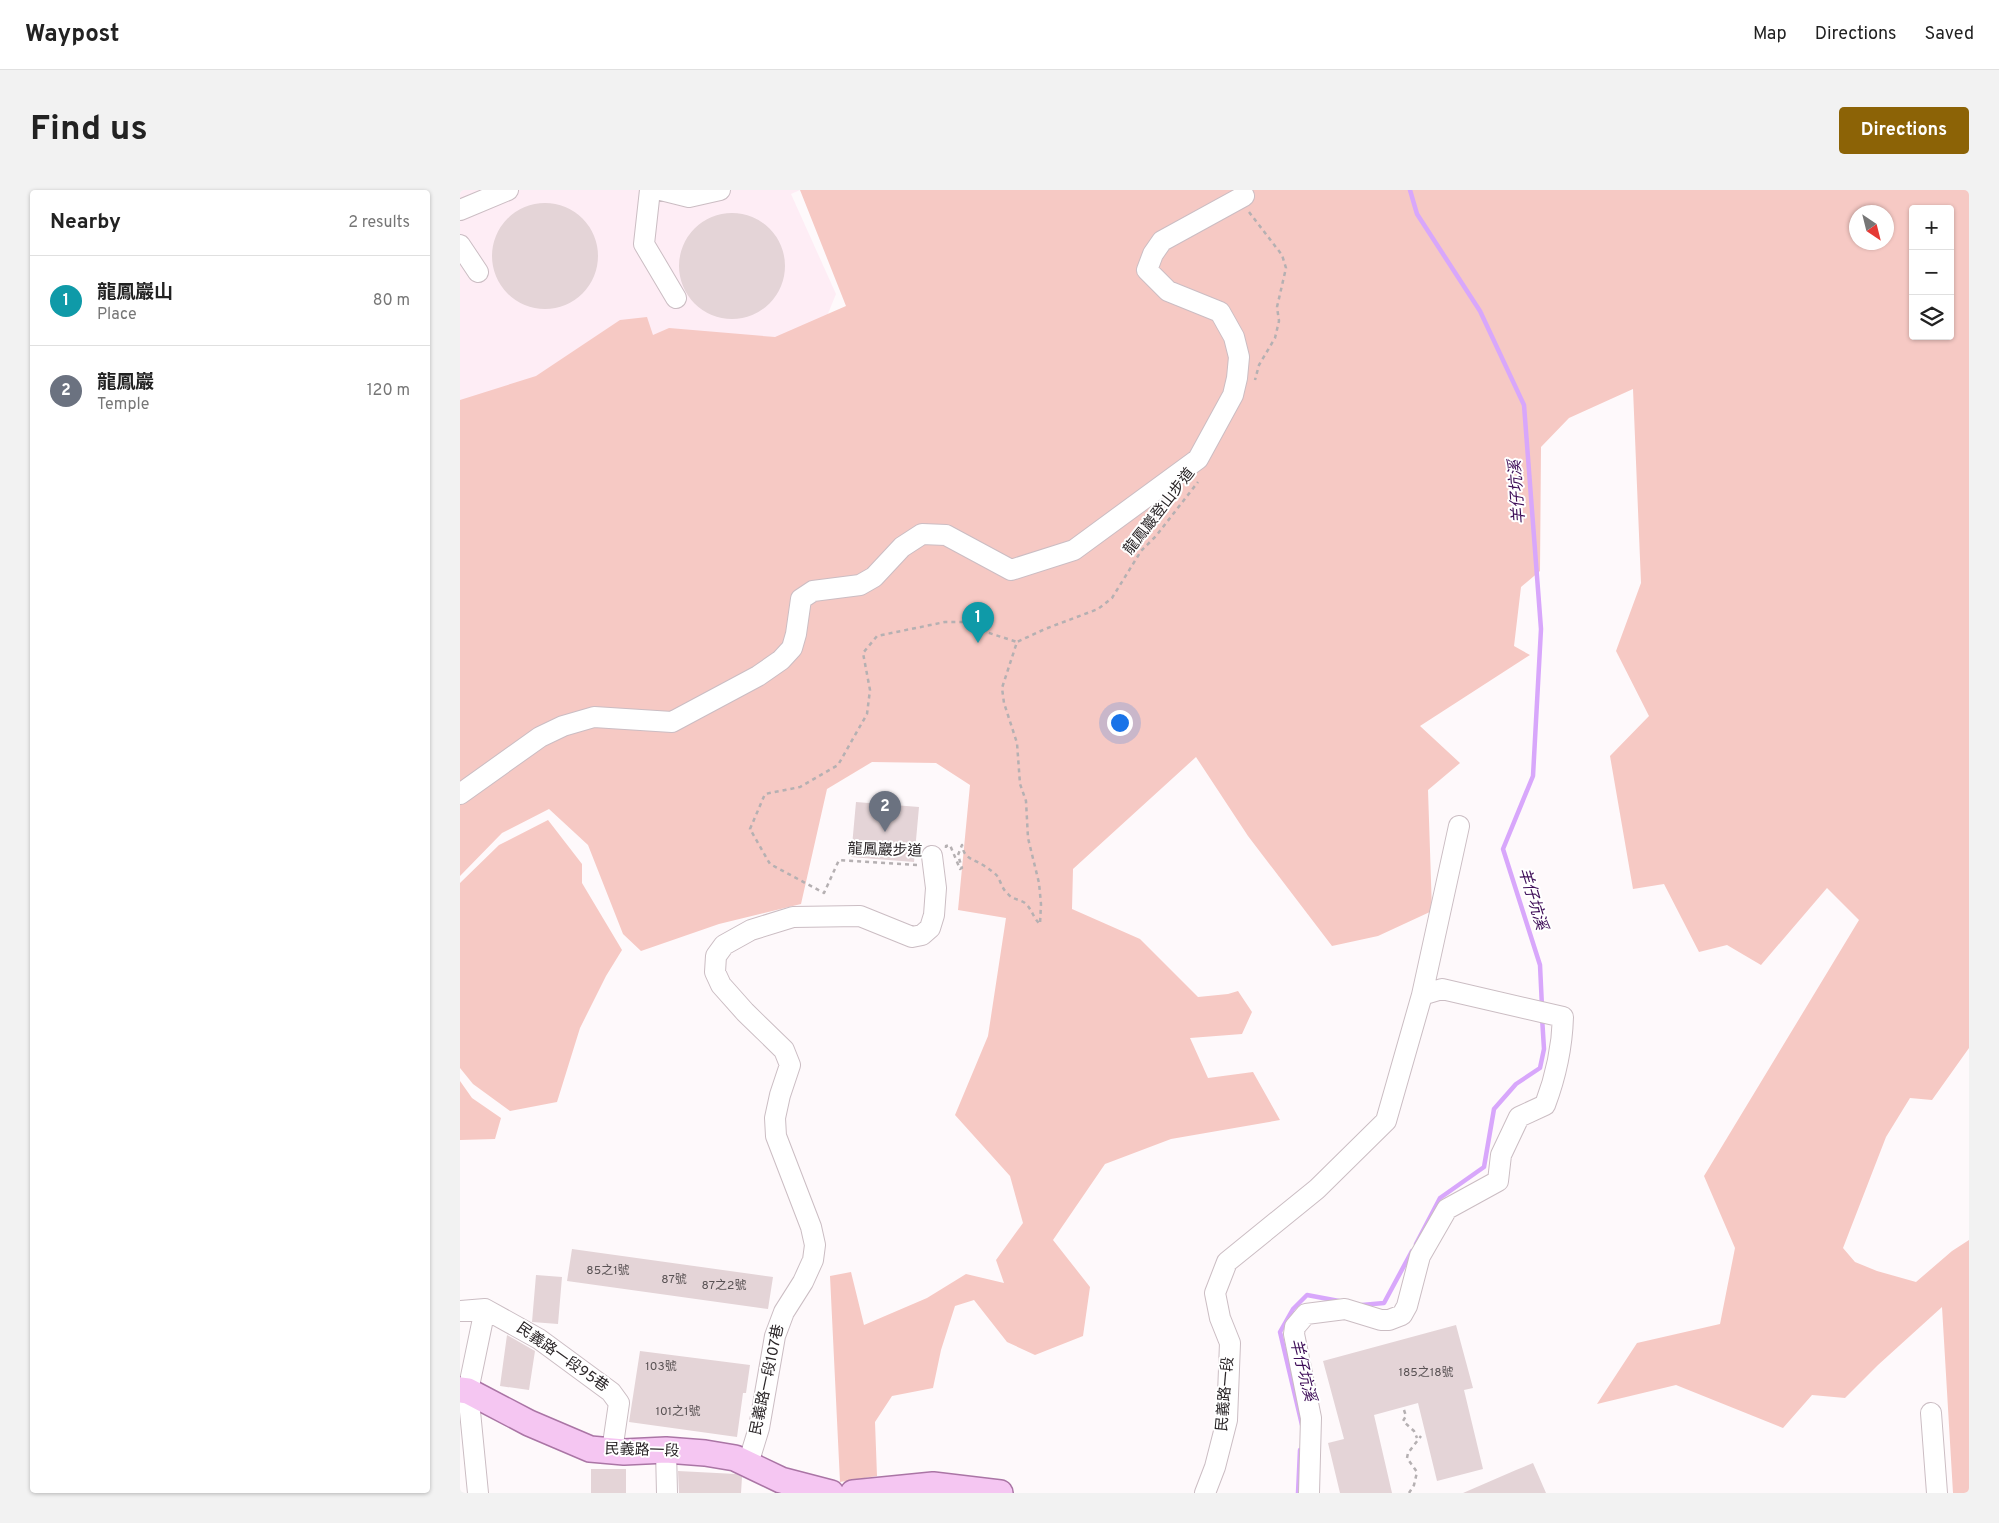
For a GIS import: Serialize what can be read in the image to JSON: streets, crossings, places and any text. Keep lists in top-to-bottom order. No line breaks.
{"streets":{"main road":["民義路一段"],"lane":["民義路一段95巷","民義路一段107巷"],"path":["龍鳳巖登山步道","龍鳳巖步道"]},"crossings":[["龍鳳巖登山步道","龍鳳巖步道"],["龍鳳巖步道","民義路一段107巷"],["民義路一段95巷","民義路一段"],["民義路一段107巷","民義路一段"]],"water":["羊仔坑溪"],"house_numbers":["85之1號","87號","87之2號","103號","185之18號","101之1號"],"north":"bottom right","page":{"header":"Waypost","nav":["Map","Directions","Saved"],"buttons":"Directions","title":"Find us","heading":["Nearby","2 results"],"map_buttons":["+","−"],"list":[{"mark":"1","name":"龍鳳巖山","note":"Place","value":"80 m"},{"mark":"2","name":"龍鳳巖","note":"Temple","value":"120 m"}],"pins":["1","2"]}}
